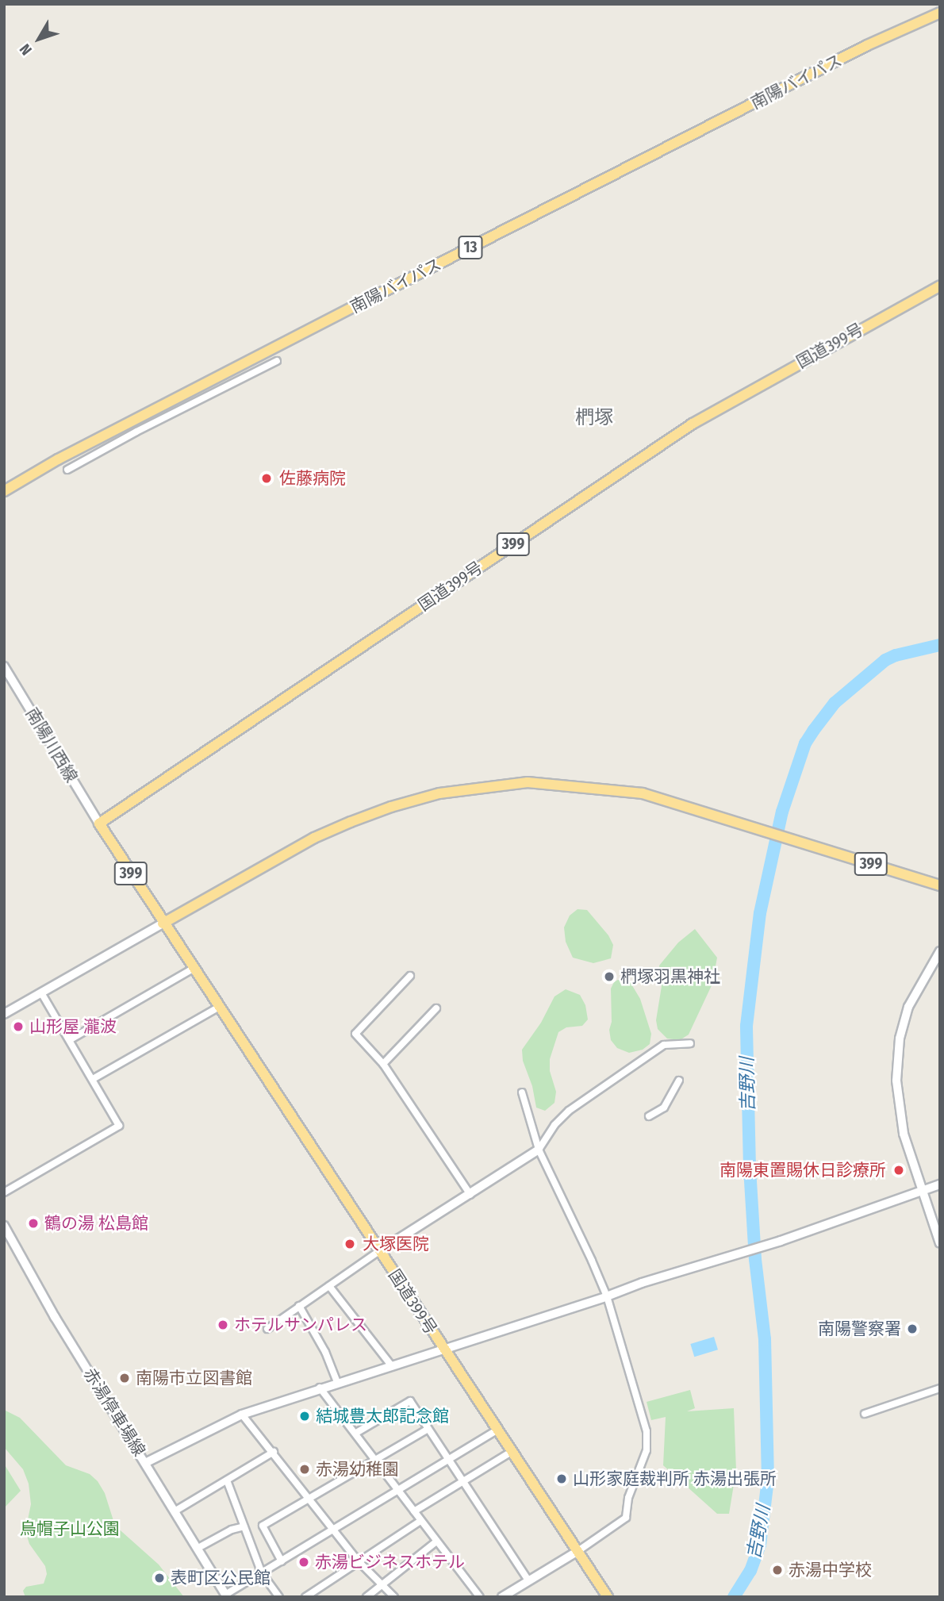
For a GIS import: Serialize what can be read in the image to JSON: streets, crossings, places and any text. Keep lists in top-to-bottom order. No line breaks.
{"streets":{"highway":["南陽バイパス","13","国道399号","399"],"main road":["南陽川西線","赤湯停車場線"]},"crossings":[["国道399号","399"],["国道399号","南陽川西線"]],"districts":["椚塚"],"water":["吉野川"],"parks":["烏帽子山公園"],"places":["佐藤病院","椚塚羽黒神社","山形屋 瀧波","南陽東置賜休日診療所","鶴の湯 松島館","大塚医院","ホテルサンパレス","南陽警察署","南陽市立図書館","結城豊太郎記念館","赤湯幼稚園","山形家庭裁判所 赤湯出張所","赤湯ビジネスホテル","赤湯中学校","表町区公民館"],"north":"bottom left"}
